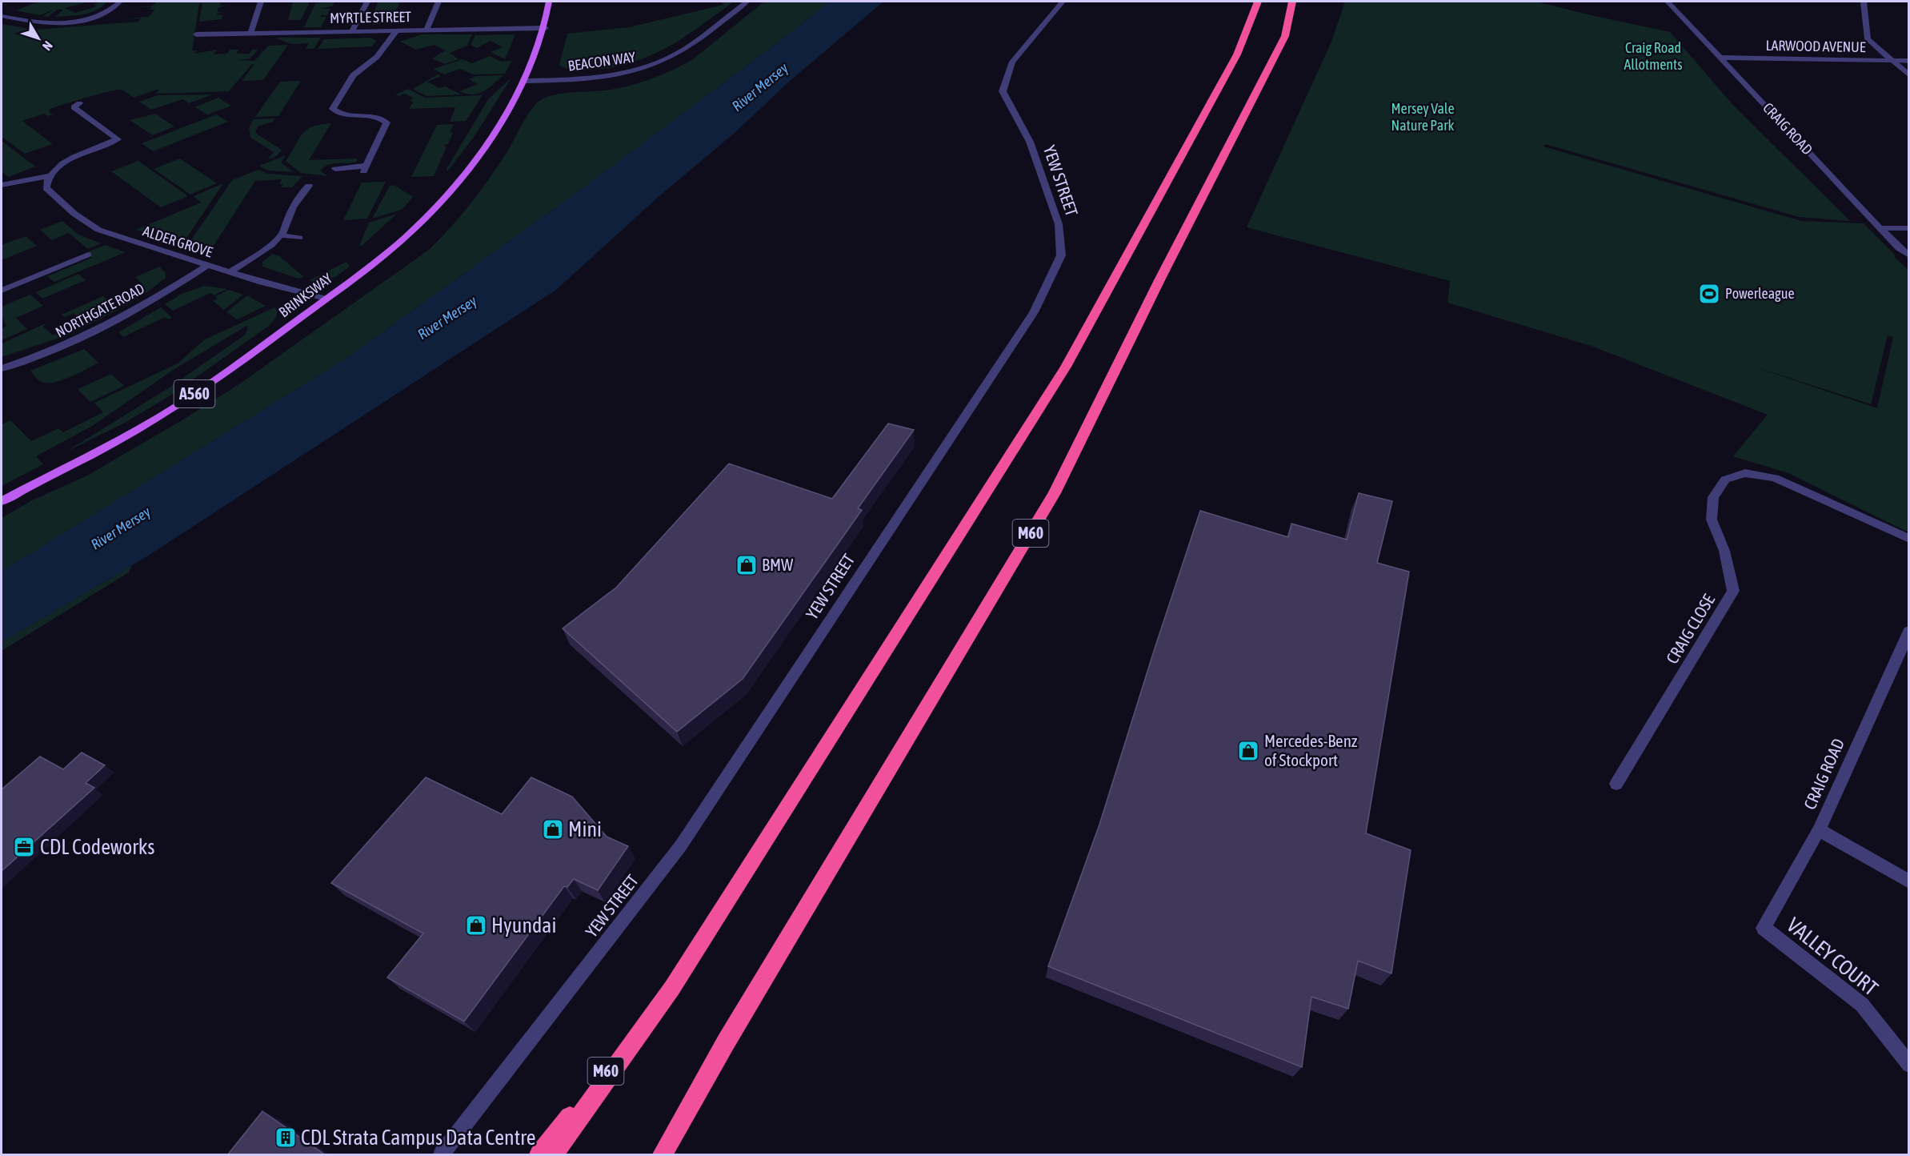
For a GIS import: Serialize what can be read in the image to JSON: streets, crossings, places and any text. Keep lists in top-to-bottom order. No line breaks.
{"streets":{"highway":["M60"],"main road":["BRINKSWAY","A560"],"street":["MYRTLE STREET","LARWOOD AVENUE","BEACON WAY","CRAIG ROAD","YEW STREET","ALDER GROVE","NORTHGATE ROAD","CRAIG CLOSE","VALLEY COURT"]},"crossings":[["MYRTLE STREET","BRINKSWAY"],["MYRTLE STREET","A560"],["LARWOOD AVENUE","CRAIG ROAD"],["BEACON WAY","BRINKSWAY"],["CRAIG ROAD","VALLEY COURT"],["ALDER GROVE","BRINKSWAY"],["ALDER GROVE","NORTHGATE ROAD"],["BRINKSWAY","A560"]],"water":["River Mersey"],"parks":["Craig Road Allotments","Mersey Vale Nature Park"],"places":{"sports":["Powerleague"],"shop":["BMW","Mercedes-Benz of Stockport","Mini","Hyundai"],"office":["CDL Codeworks"],"building":["CDL Strata Campus Data Centre"]},"north":"bottom right"}
